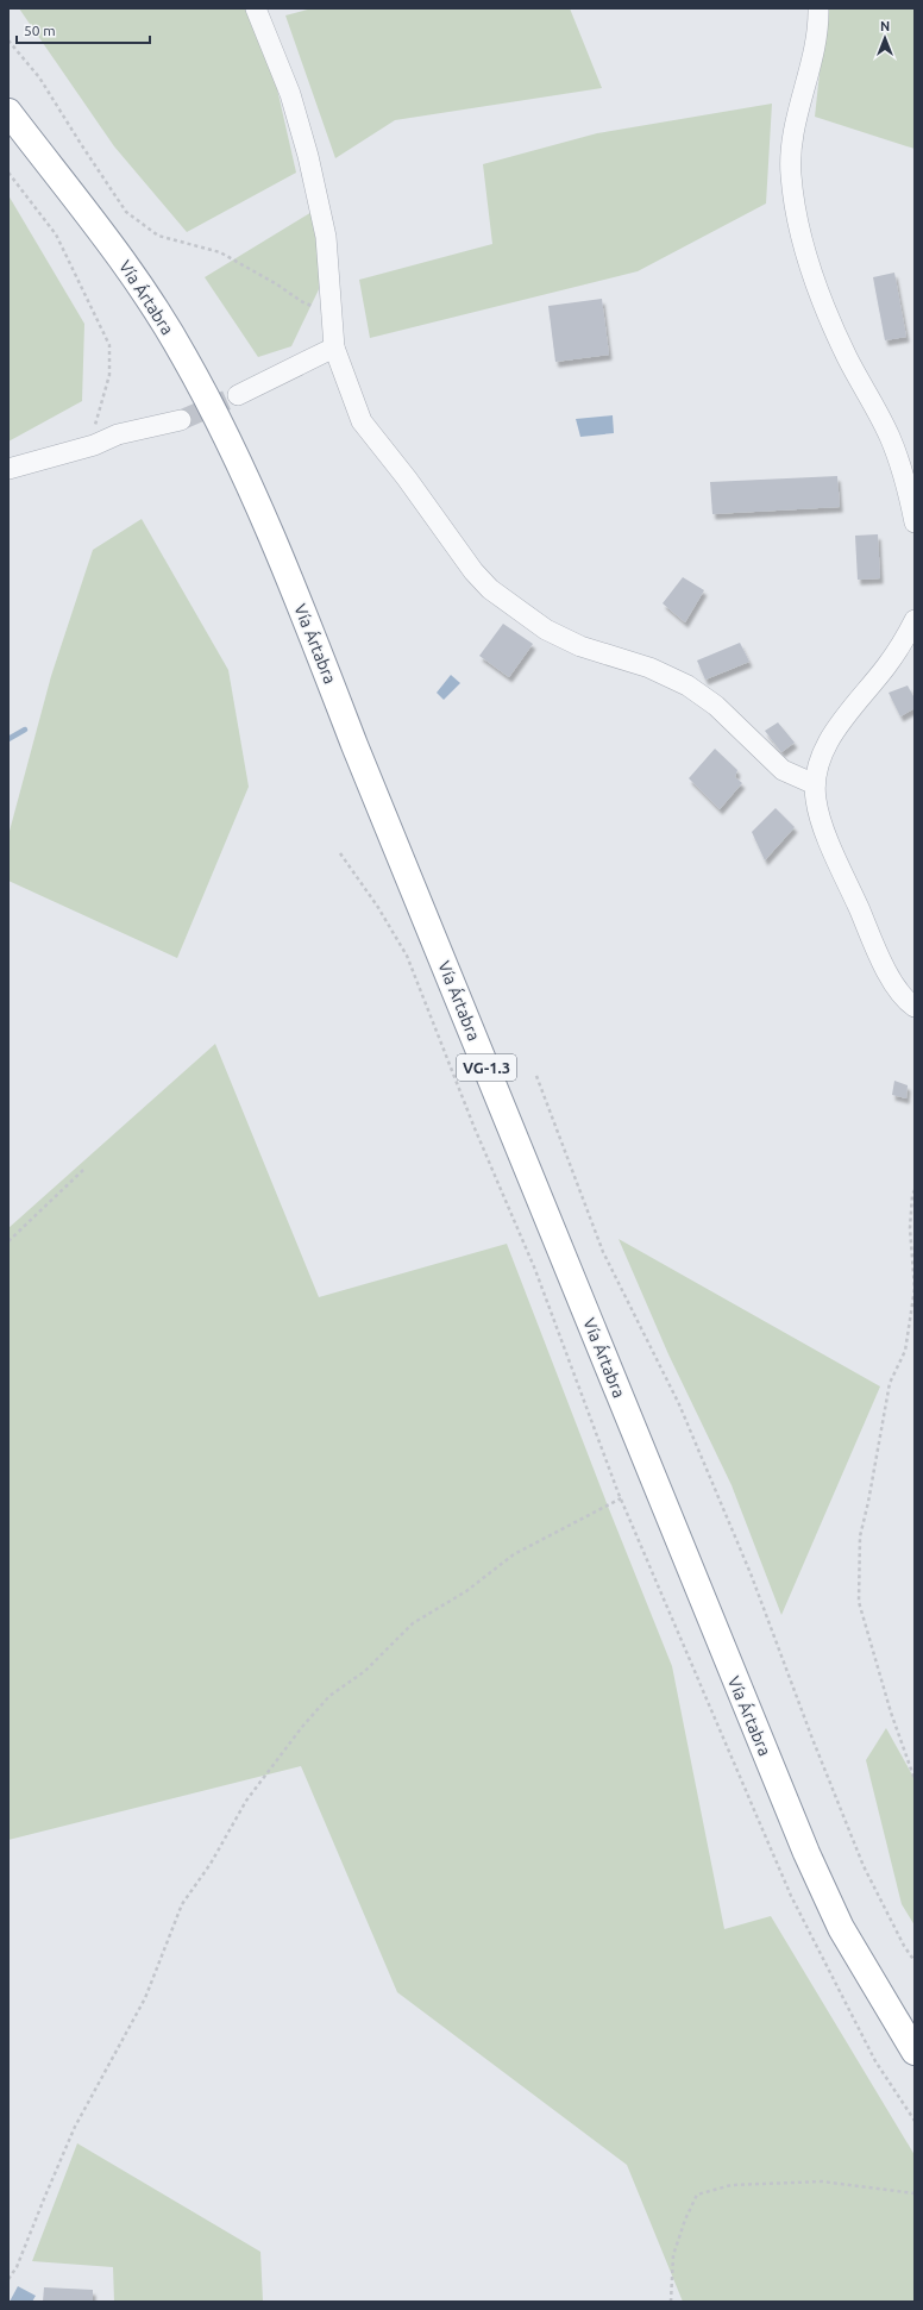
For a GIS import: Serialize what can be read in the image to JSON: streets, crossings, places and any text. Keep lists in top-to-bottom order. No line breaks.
{"streets":{"highway":["Vía Ártabra","VG-1.3"]},"scale_bar":"50 m","north":"top"}
